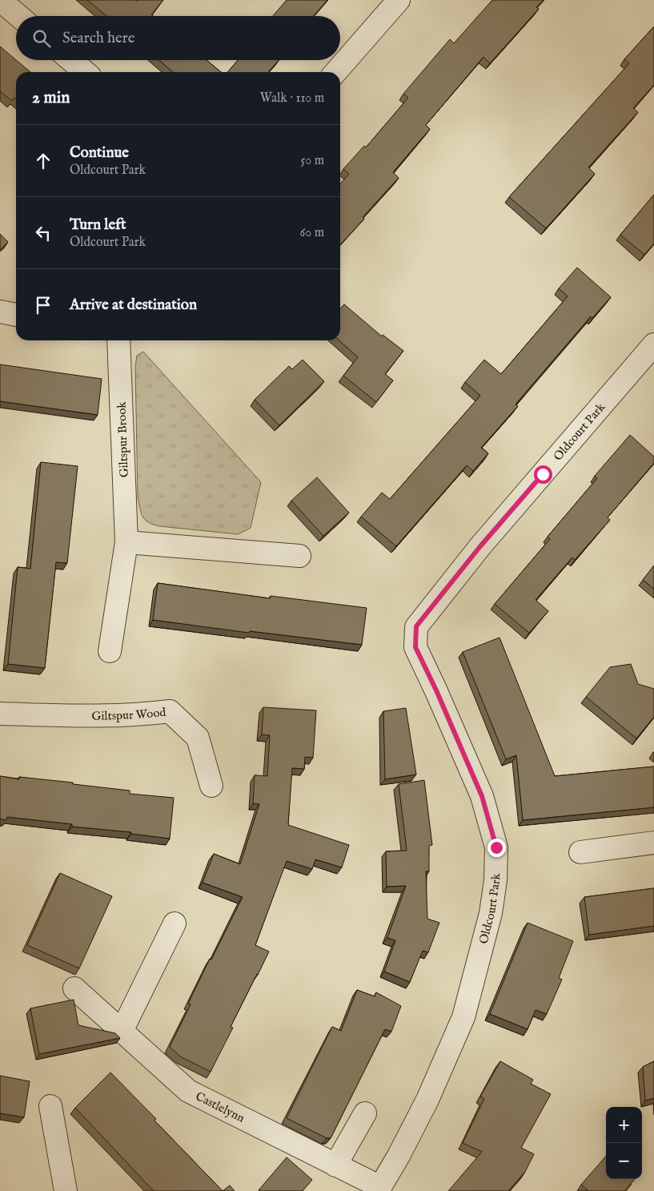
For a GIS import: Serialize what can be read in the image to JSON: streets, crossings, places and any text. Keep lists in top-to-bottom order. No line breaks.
{"streets":{"street":["Oldcourt Park","Giltspur Brook","Giltspur Wood","Castlelynn"]},"crossings":[["Oldcourt Park","Castlelynn"]],"page":{"search":"Search here","heading":["2 min","Walk · 110 m"],"list":[["Continue","Oldcourt Park","50 m"],["Turn left","Oldcourt Park","60 m"],"Arrive at destination"],"map_buttons":["+","−"]}}
